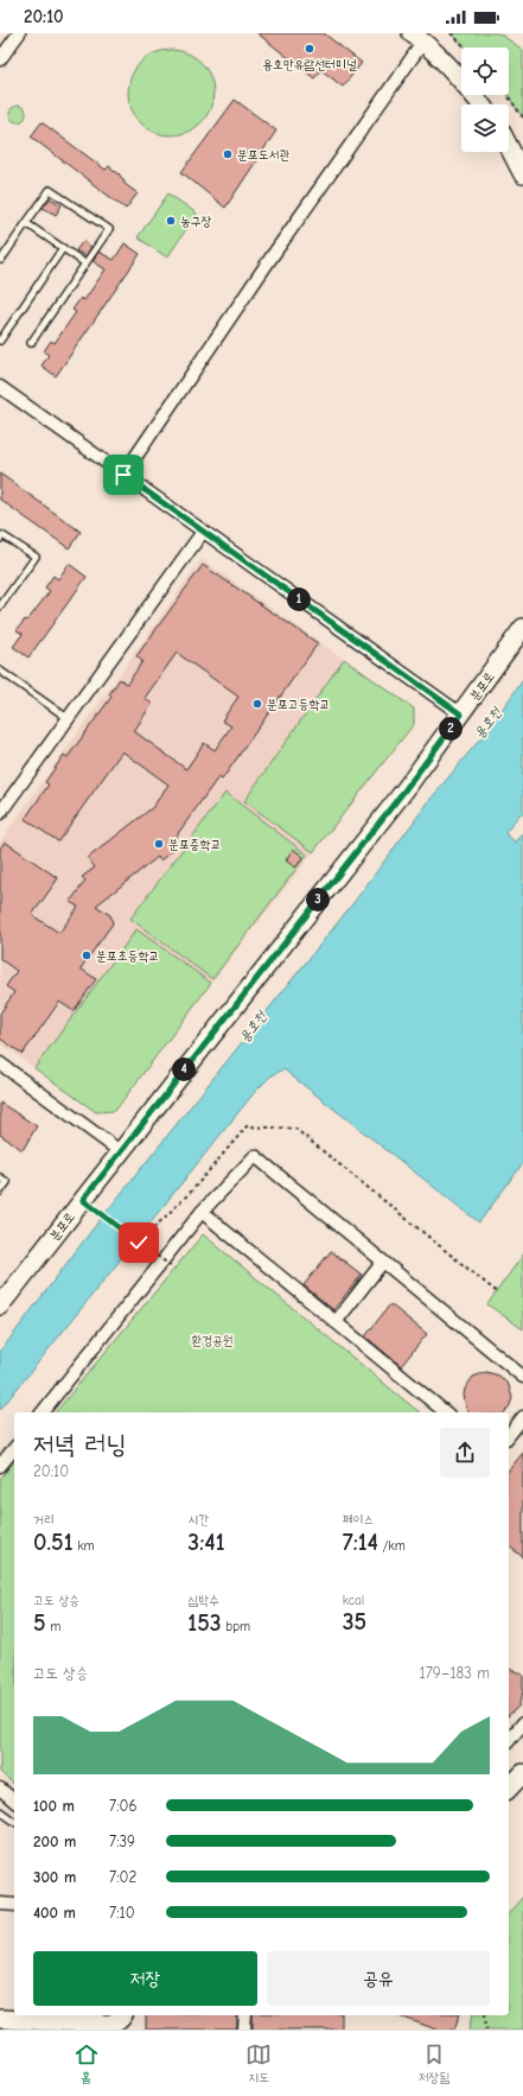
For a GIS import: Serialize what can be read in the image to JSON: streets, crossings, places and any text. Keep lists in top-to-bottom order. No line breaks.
{"streets":{"main road":["분포로"]},"water":["용호천"],"parks":["환경공원"],"places":["용호만유람선터미널","분포도서관","농구장","분포고등학교","분포중학교","분포초등학교"],"page":{"status":"20:10","pins":["1","2","3","4"],"heading":["저녁 러닝","20:10"],"stats":[["거리","0.51 km"],["시간","3:41"],["페이스","7:14 /km"],["고도 상승","5 m"],["심박수","153 bpm"],["kcal","35"]],"chart":["고도 상승","179–183 m"],"list":[{"name":"100 m","note":"7:06"},{"name":"200 m","note":"7:39"},{"name":"300 m","note":"7:02"},{"name":"400 m","note":"7:10"}],"buttons":["저장","공유"],"tabs":["홈","지도","저장됨"]}}
